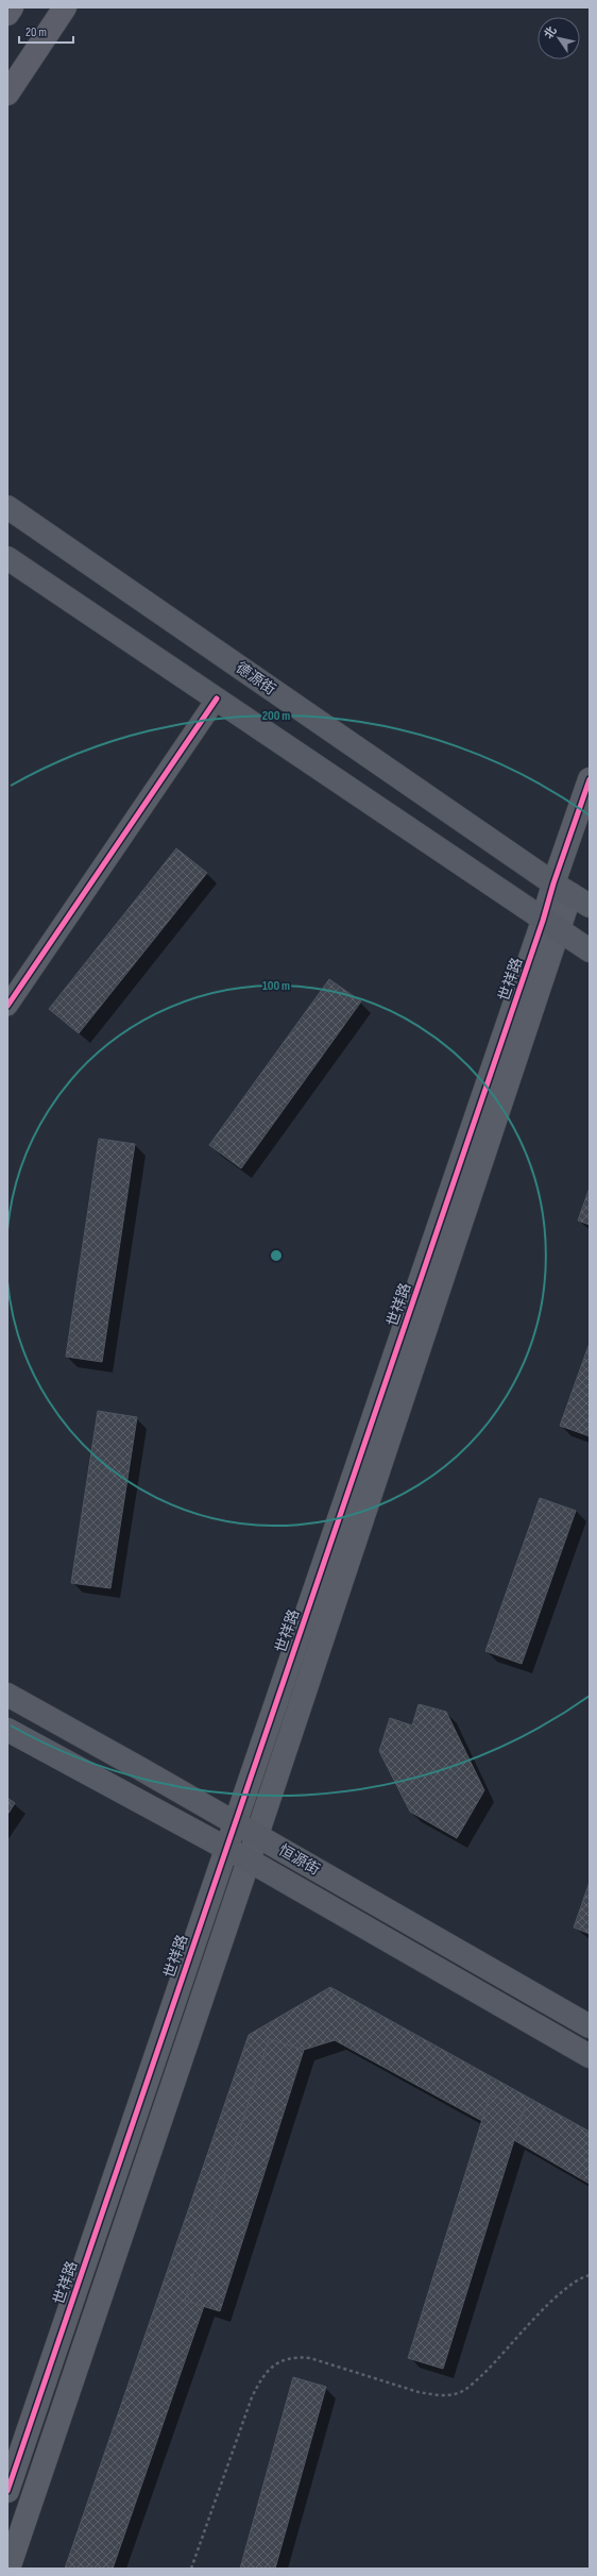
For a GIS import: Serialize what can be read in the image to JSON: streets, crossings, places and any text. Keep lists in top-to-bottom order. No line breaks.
{"streets":{"main road":["德源街","恒源街"],"street":["世祥路"]},"crossings":[["德源街","世祥路"],["世祥路","恒源街"]],"scale_bar":"20 m","north":"top left","rings":["200 m","100 m"]}
